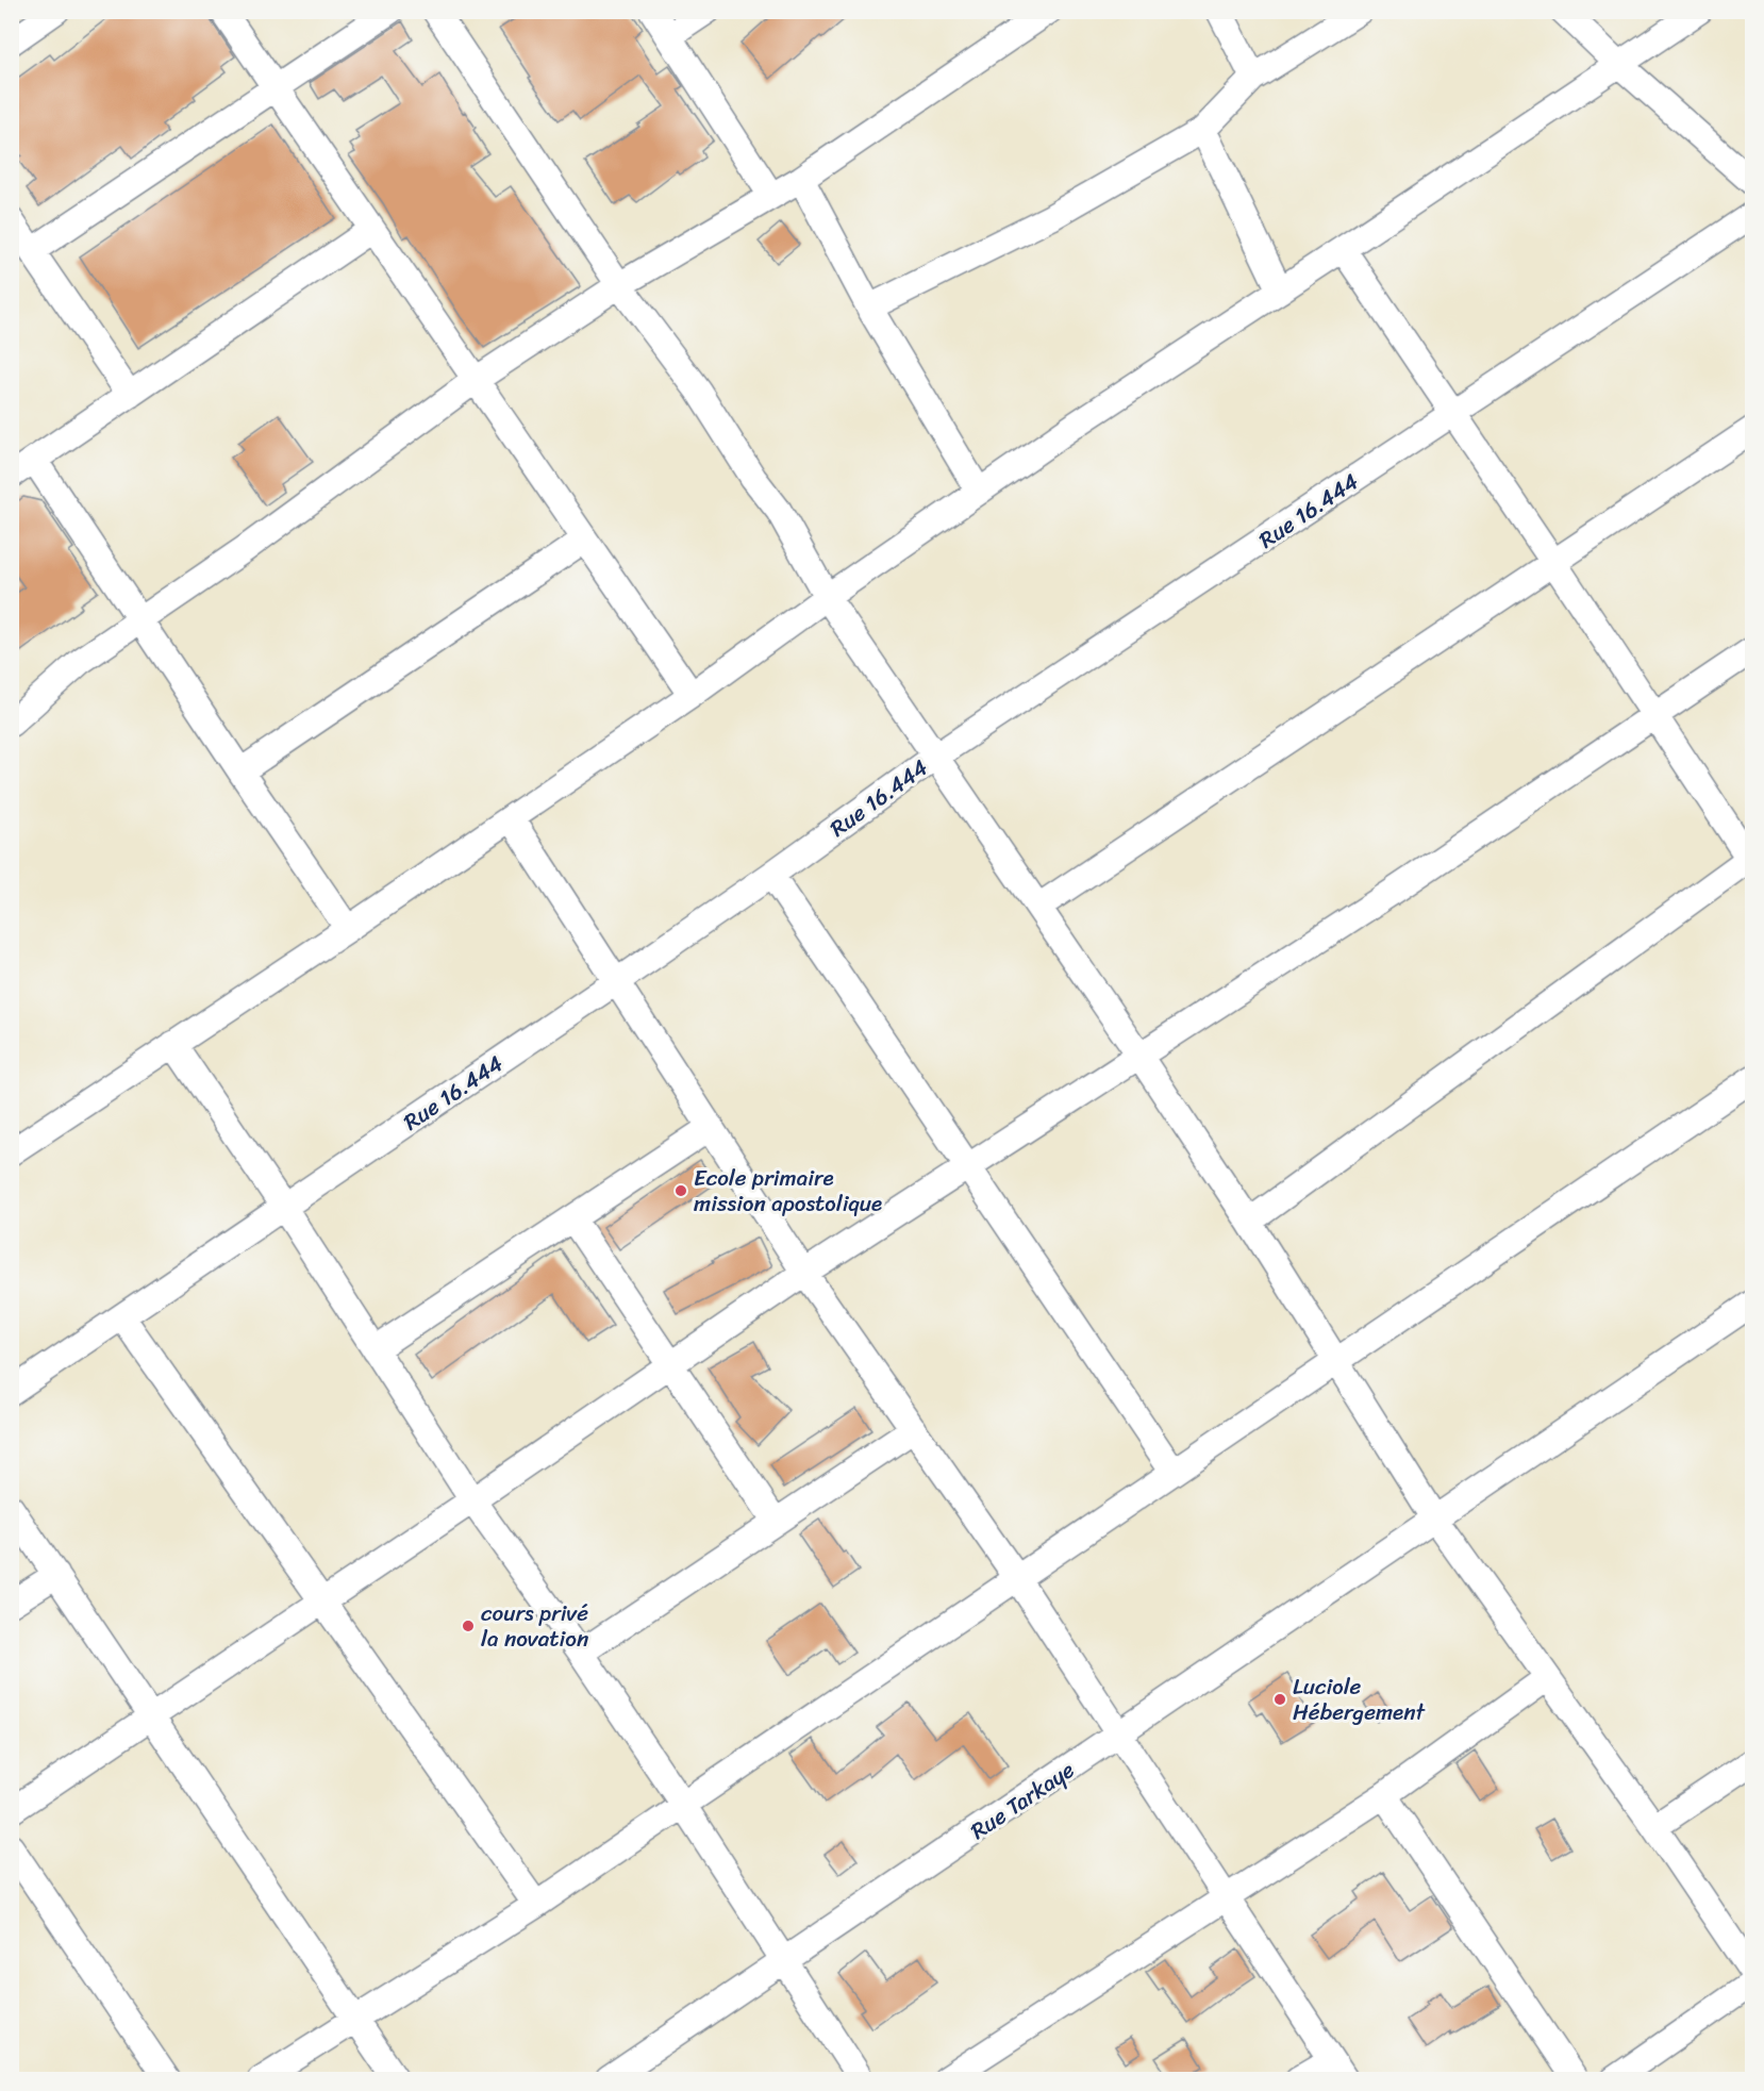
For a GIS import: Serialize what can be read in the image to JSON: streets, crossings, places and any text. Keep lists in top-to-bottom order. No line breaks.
{"streets":{"street":["Rue 16.444","Rue Tarkaye"]},"places":["Ecole primaire mission apostolique","cours privé la novation","Luciole Hébergement"]}
